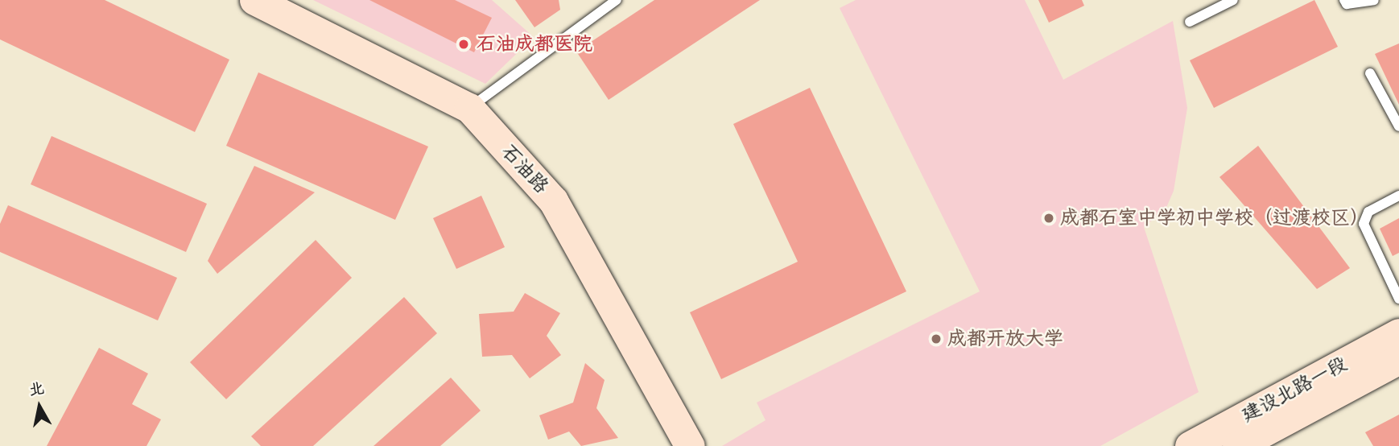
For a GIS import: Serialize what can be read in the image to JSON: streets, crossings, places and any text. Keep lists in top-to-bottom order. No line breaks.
{"streets":{"street":["石油路","建设北路一段"]},"places":["石油成都医院","成都石室中学初中学校（过渡校区）","成都开放大学"],"north":"top"}
